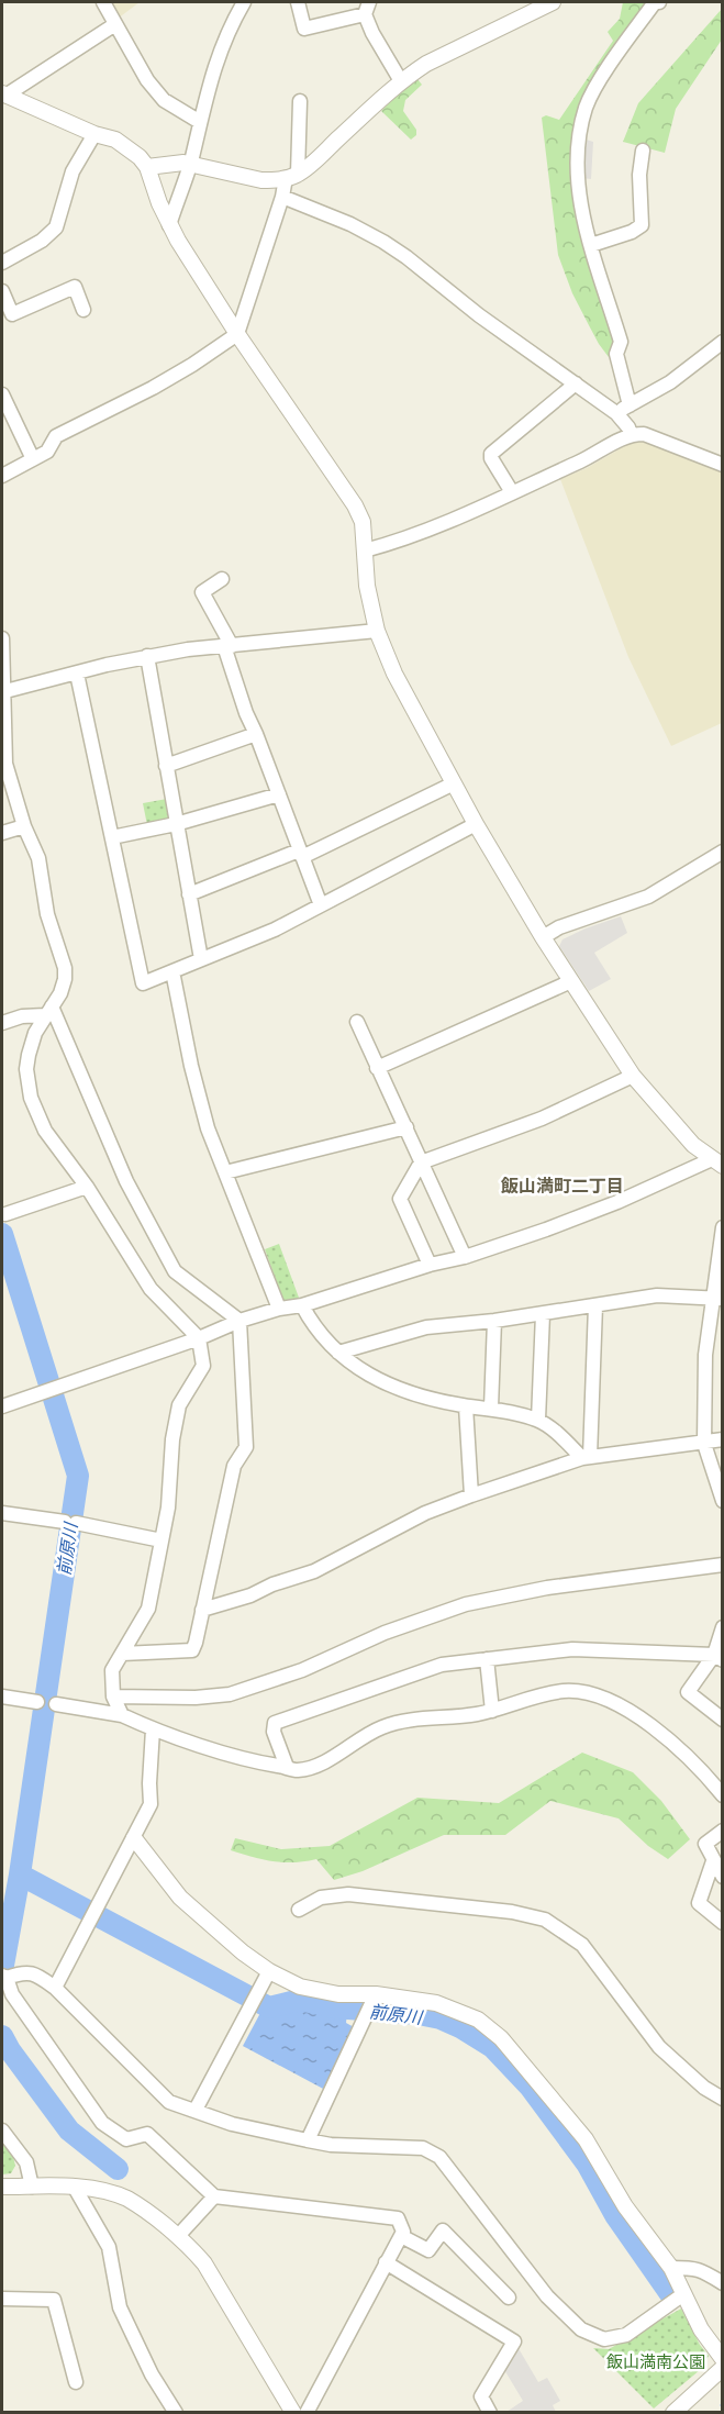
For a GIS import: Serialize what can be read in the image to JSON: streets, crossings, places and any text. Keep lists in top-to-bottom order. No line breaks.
{"districts":["飯山満町二丁目"],"water":["前原川"],"parks":["飯山満南公園"]}
